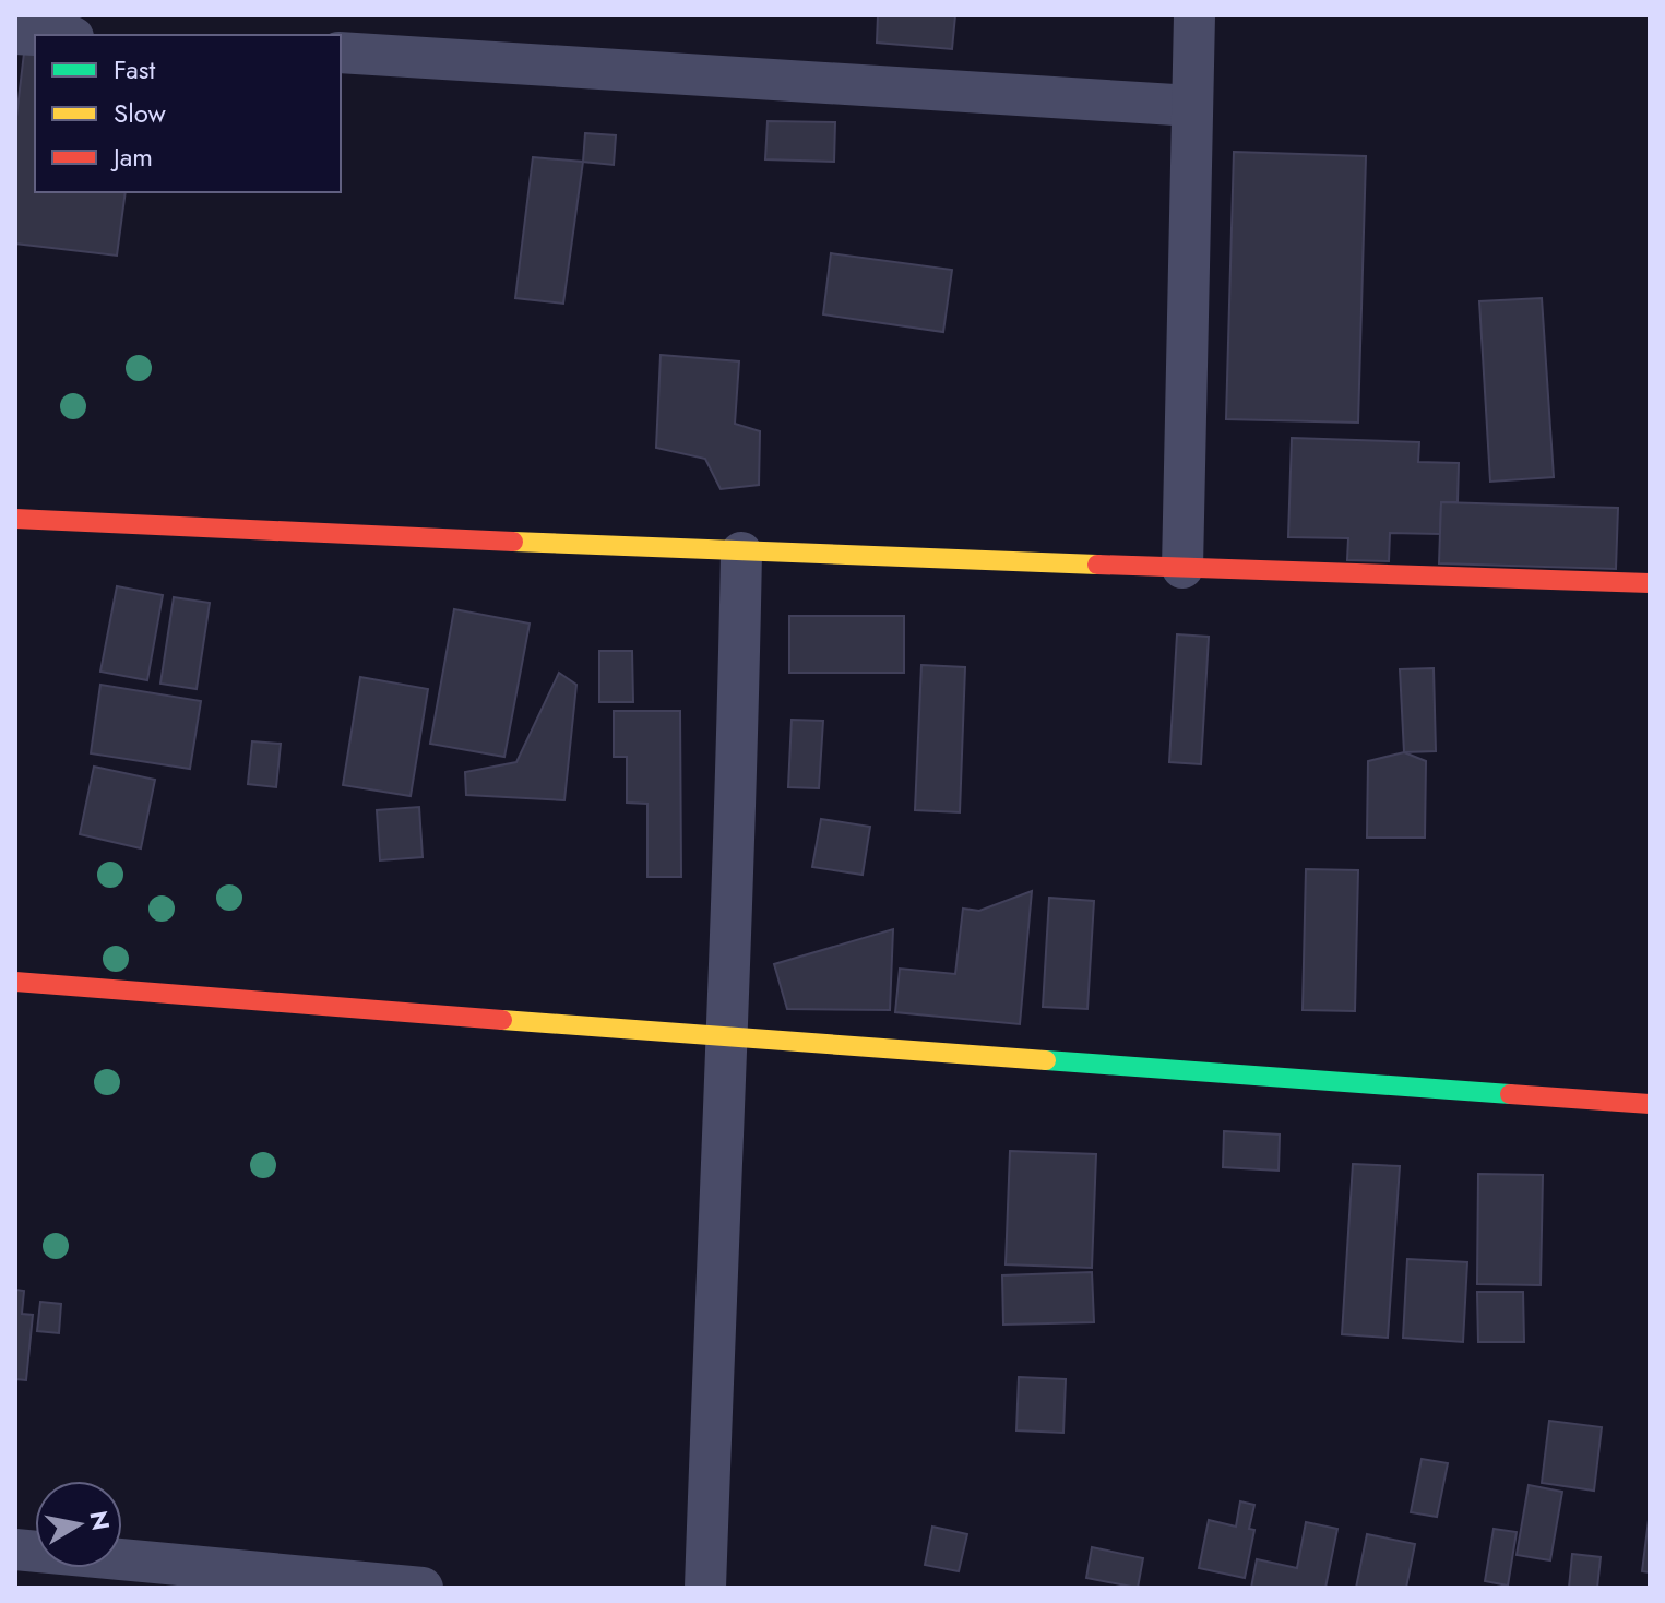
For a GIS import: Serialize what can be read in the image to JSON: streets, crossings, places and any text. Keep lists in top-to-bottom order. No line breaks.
{"legend":["Fast","Slow","Jam"],"north":"right"}
